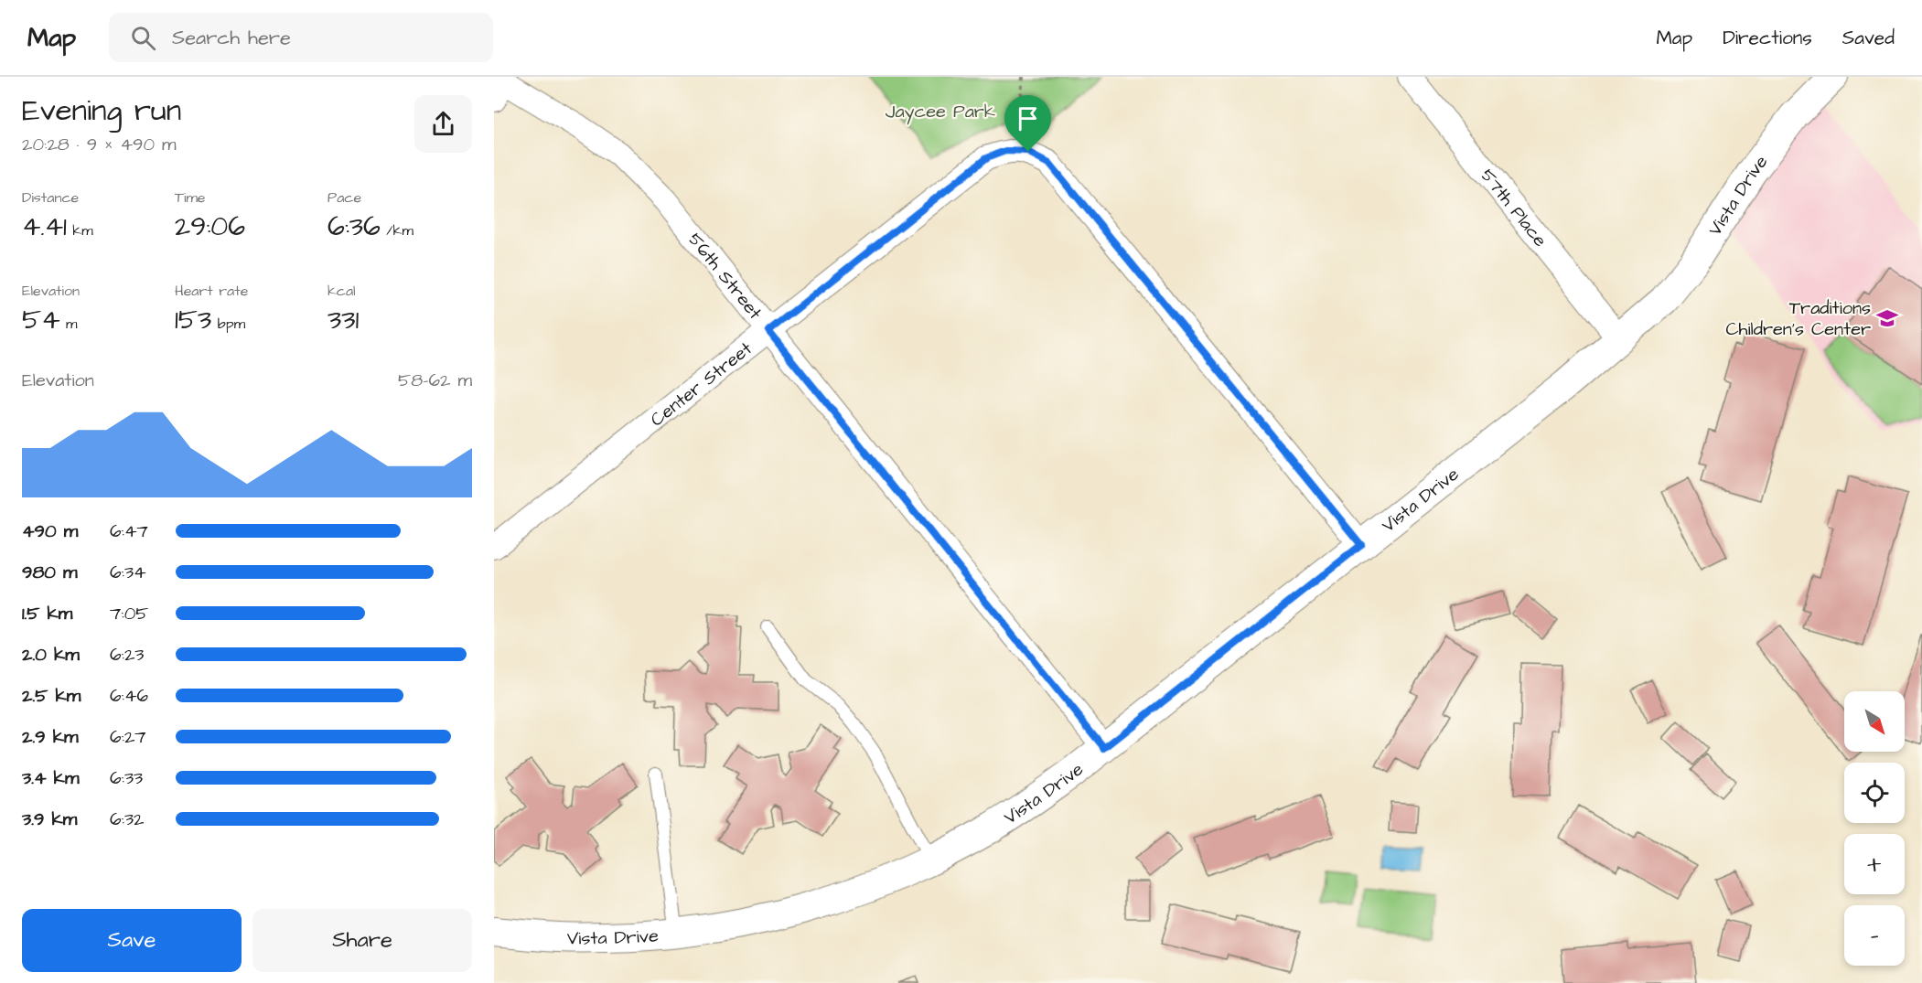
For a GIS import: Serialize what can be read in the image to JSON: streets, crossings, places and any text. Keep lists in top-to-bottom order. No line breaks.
{"streets":{"street":["Vista Drive","57th Place","56th Street","Center Street"]},"crossings":[["Vista Drive","57th Place"],["Vista Drive","56th Street"],["Vista Drive","Center Street"],["56th Street","Center Street"]],"parks":["Jaycee Park"],"places":{"school or university":["Traditions Children's Center"]},"north":"bottom right","page":{"header":"Map","search":"Search here","nav":["Map","Directions","Saved"],"heading":["Evening run","20:28 · 9 × 490 m"],"stats":[["Distance","4.41 km"],["Time","29:06"],["Pace","6:36 /km"],["Elevation","54 m"],["Heart rate","153 bpm"],["kcal","331"]],"chart":["Elevation","58–62 m"],"list":[{"name":"490 m","note":"6:47"},{"name":"980 m","note":"6:34"},{"name":"1.5 km","note":"7:05"},{"name":"2.0 km","note":"6:23"},{"name":"2.5 km","note":"6:46"},{"name":"2.9 km","note":"6:27"},{"name":"3.4 km","note":"6:33"},{"name":"3.9 km","note":"6:32"}],"map_buttons":["+","−"],"buttons":["Save","Share"]}}
